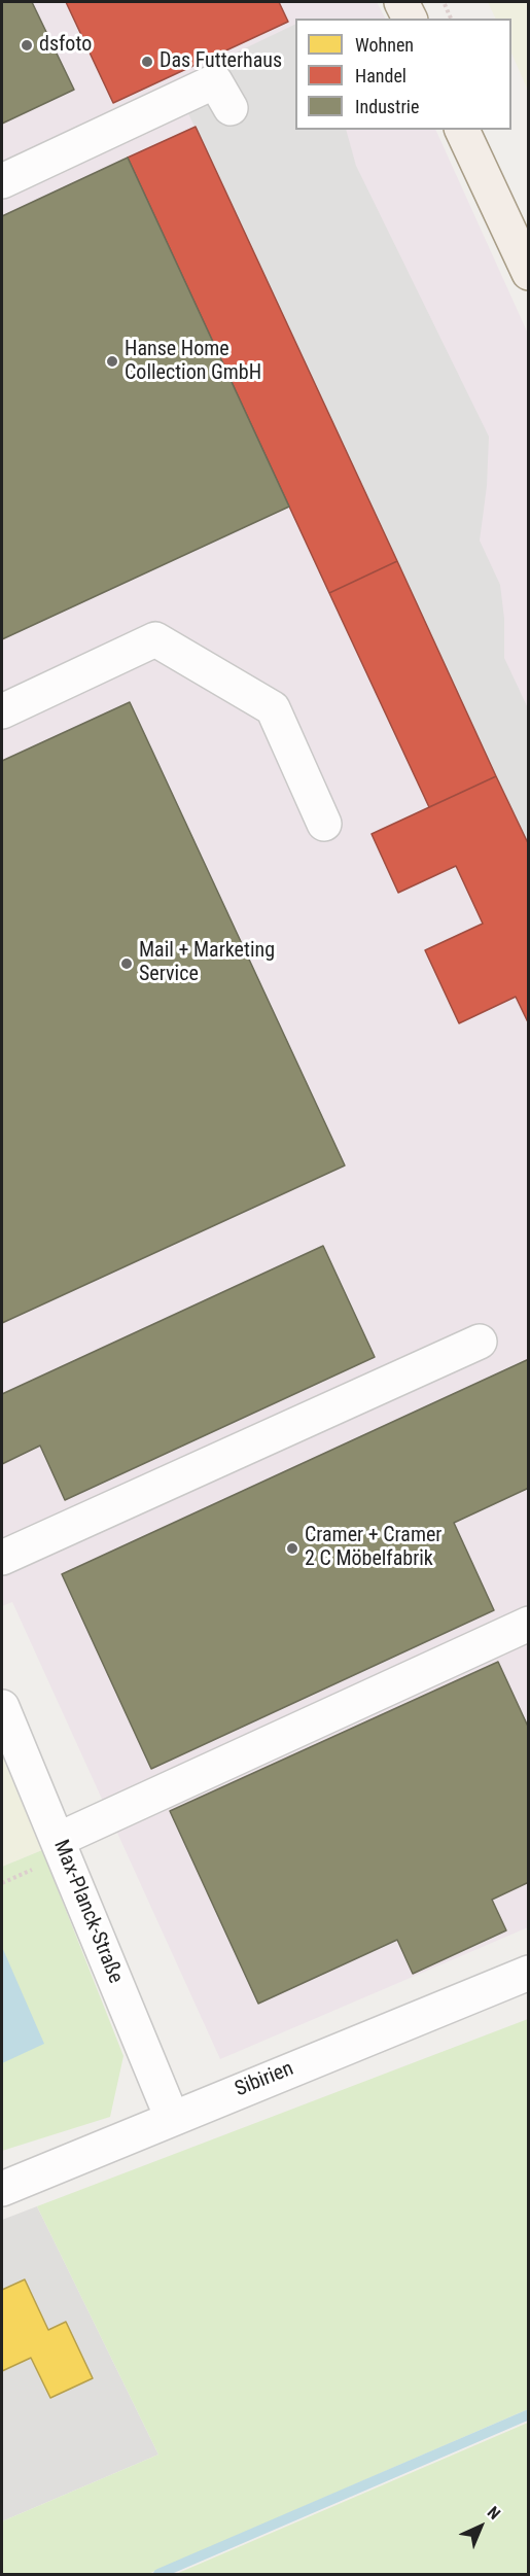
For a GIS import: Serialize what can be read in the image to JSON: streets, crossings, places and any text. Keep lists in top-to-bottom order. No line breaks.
{"streets":{"street":["Max-Planck-Straße","Sibirien"]},"crossings":[["Max-Planck-Straße","Sibirien"]],"places":["dsfoto","Das Futterhaus","Hanse Home Collection GmbH","Mail + Marketing Service","Cramer + Cramer 2 C Möbelfabrik"],"legend":["Wohnen","Handel","Industrie"],"north":"top right"}
